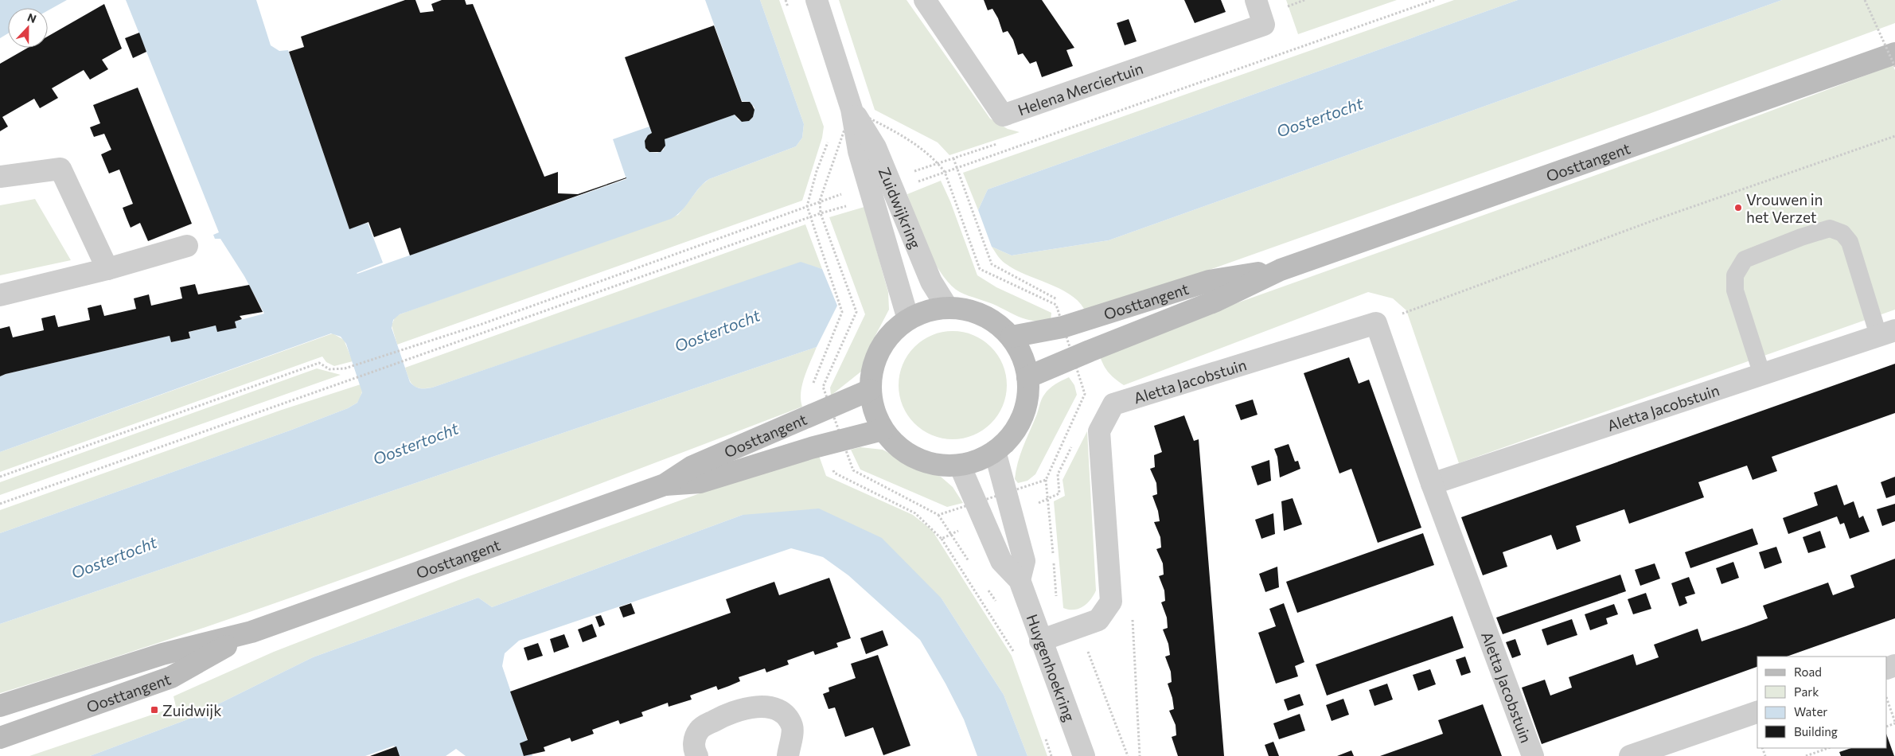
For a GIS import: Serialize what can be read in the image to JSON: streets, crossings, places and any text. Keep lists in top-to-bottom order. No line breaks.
{"streets":{"main road":["Oosttangent"],"street":["Helena Merciertuin","Zuidwijkring","Aletta Jacobstuin","Huygenhoekring"]},"crossings":[["Aletta Jacobstuin","Huygenhoekring"]],"water":["Oostertocht"],"places":{"other":["Vrouwen in het Verzet"],"transit":["Zuidwijk"]},"legend":["Road","Park","Water","Building"],"north":"top"}
